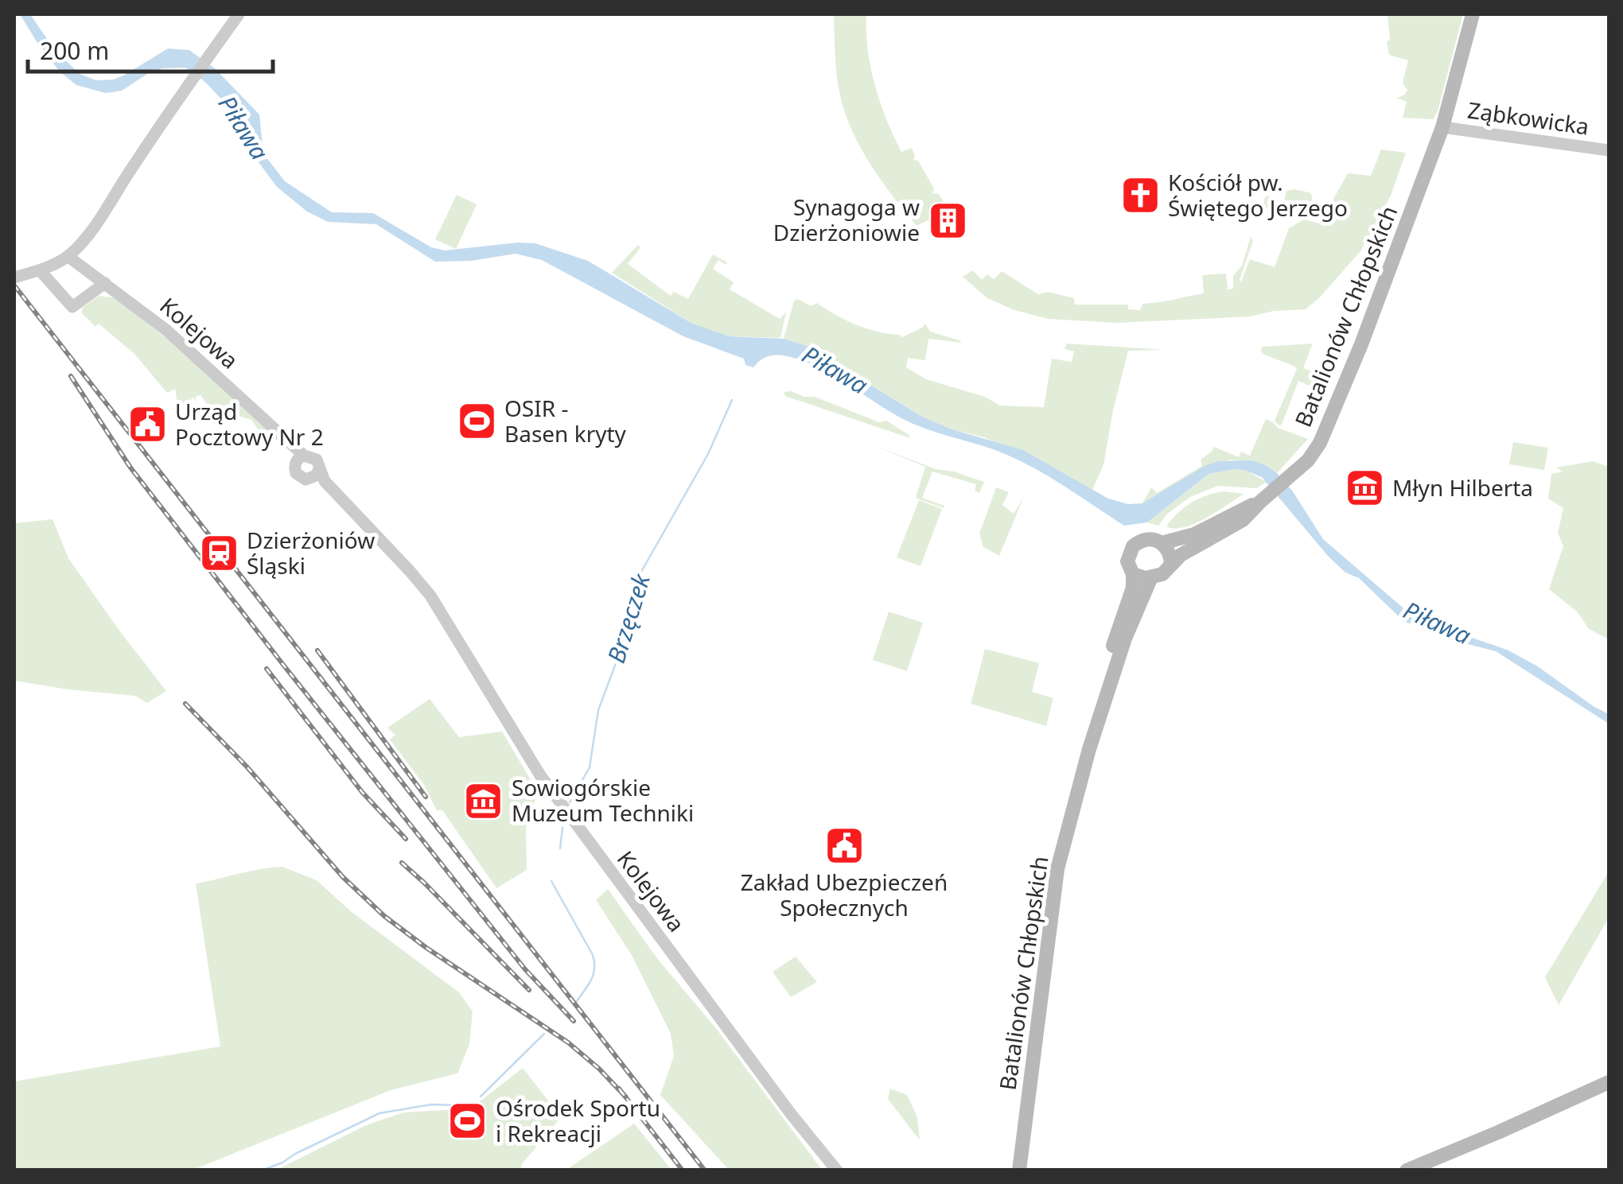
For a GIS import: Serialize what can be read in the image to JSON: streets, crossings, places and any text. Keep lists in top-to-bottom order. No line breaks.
{"streets":{"main road":["Batalionów Chłopskich"],"street":["Ząbkowicka","Kolejowa"]},"crossings":[["Ząbkowicka","Batalionów Chłopskich"]],"water":["Piława","Brzęczek"],"places":{"church":["Kościół pw. Świętego Jerzego"],"building":["Synagoga w Dzierżoniowie"],"sports":["OSIR - Basen kryty","Ośrodek Sportu i Rekreacji"],"public building":["Urząd Pocztowy Nr 2","Zakład Ubezpieczeń Społecznych"],"museum":["Młyn Hilberta","Sowiogórskie Muzeum Techniki"],"station":["Dzierżoniów Śląski"]},"scale_bar":"200 m"}
